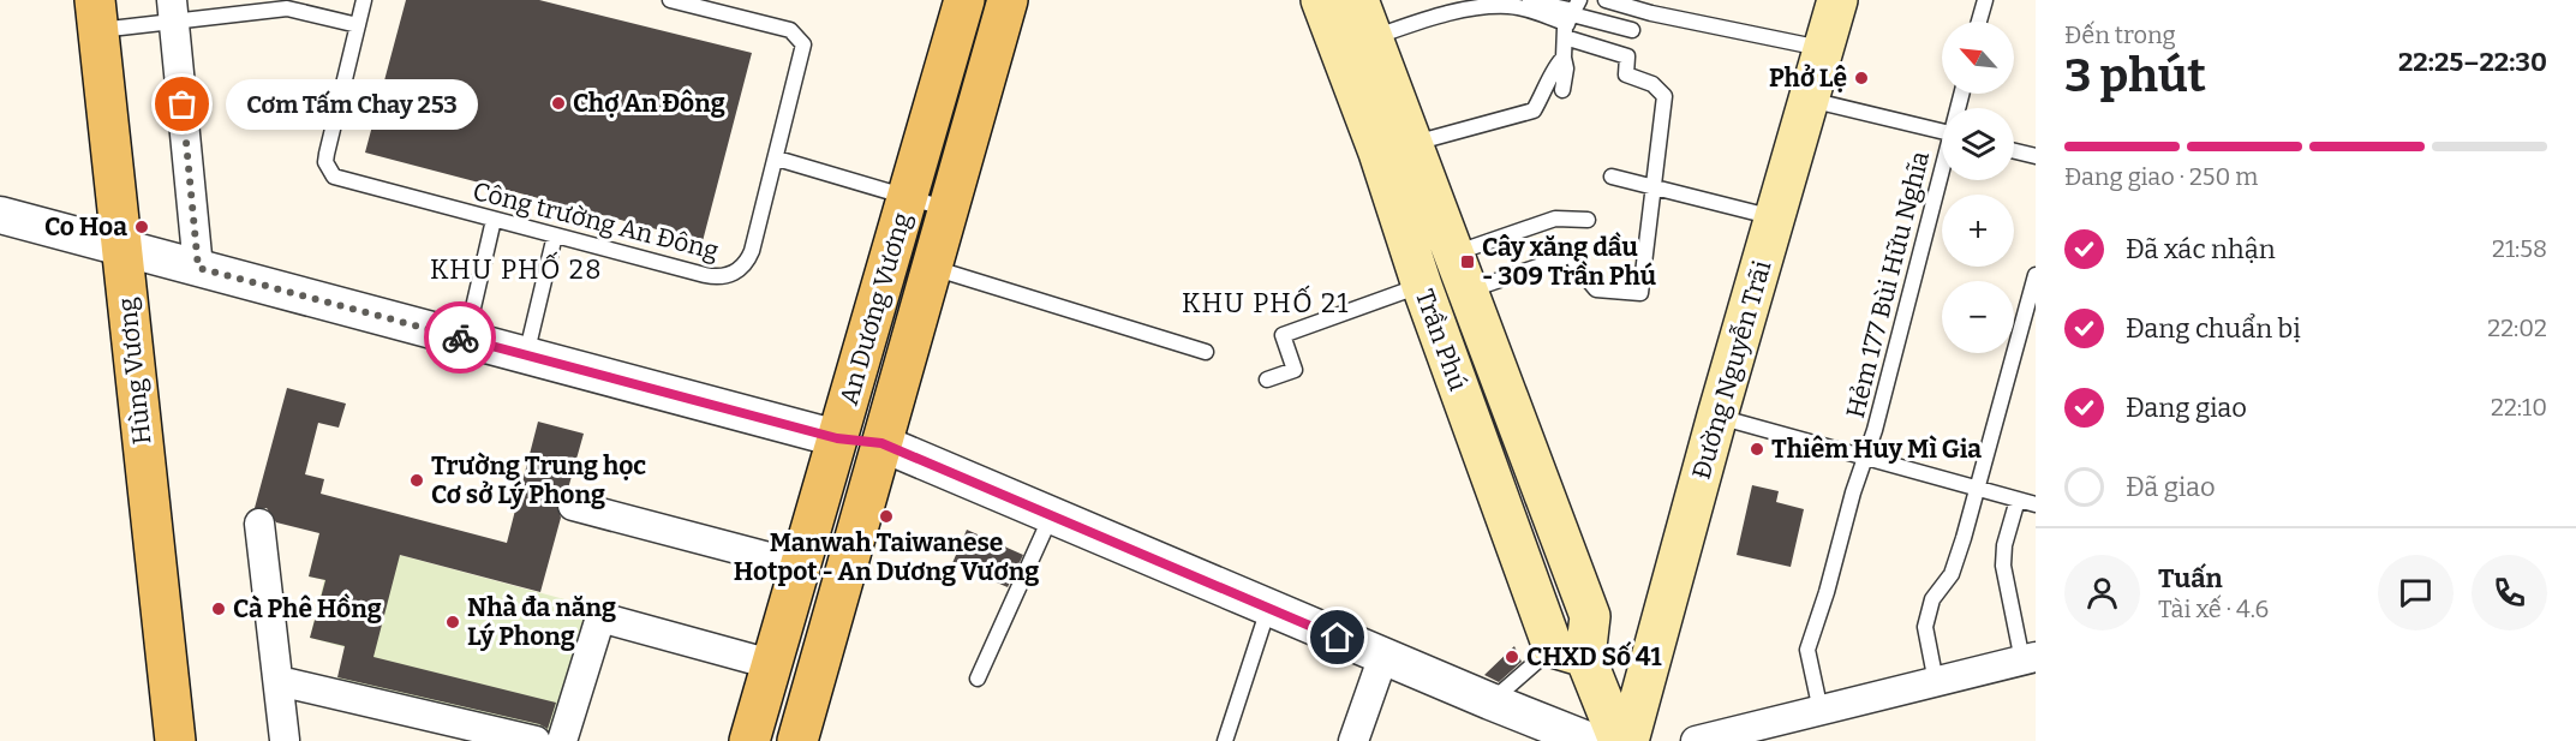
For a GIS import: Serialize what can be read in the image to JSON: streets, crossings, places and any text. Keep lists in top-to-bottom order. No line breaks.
{"streets":{"main road":["An Dương Vương","Trần Phú","Đường Nguyễn Trãi","Hùng Vương"],"lane":["Công trường An Đông","Hẻm 177 Bùi Hữu Nghĩa"]},"districts":["KHU PHỐ 28","KHU PHỐ 21"],"places":{"other":["Phở Lệ","Chợ An Đông","Cơm Tấm Chay 253","Co Hoa","Thiêm Huy Mì Gia","Trường Trung học Cơ sở Lý Phong","Manwah Taiwanese Hotpot - An Dương Vương","Cà Phê Hồng","Nhà đa năng Lý Phong","CHXD Số 41"],"transit":["Cây xăng dầu - 309 Trần Phú"]},"north":"top left","page":{"heading":["3 phút","Đến trong","22:25–22:30"],"panel":["Tuấn","Tài xế · 4.6"],"map_buttons":["+","−"],"bubble":"Cơm Tấm Chay 253","bar":"Đang giao · 250 m","list":[["Đã xác nhận","21:58"],["Đang chuẩn bị","22:02"],["Đang giao","22:10"],"Đã giao"]}}
